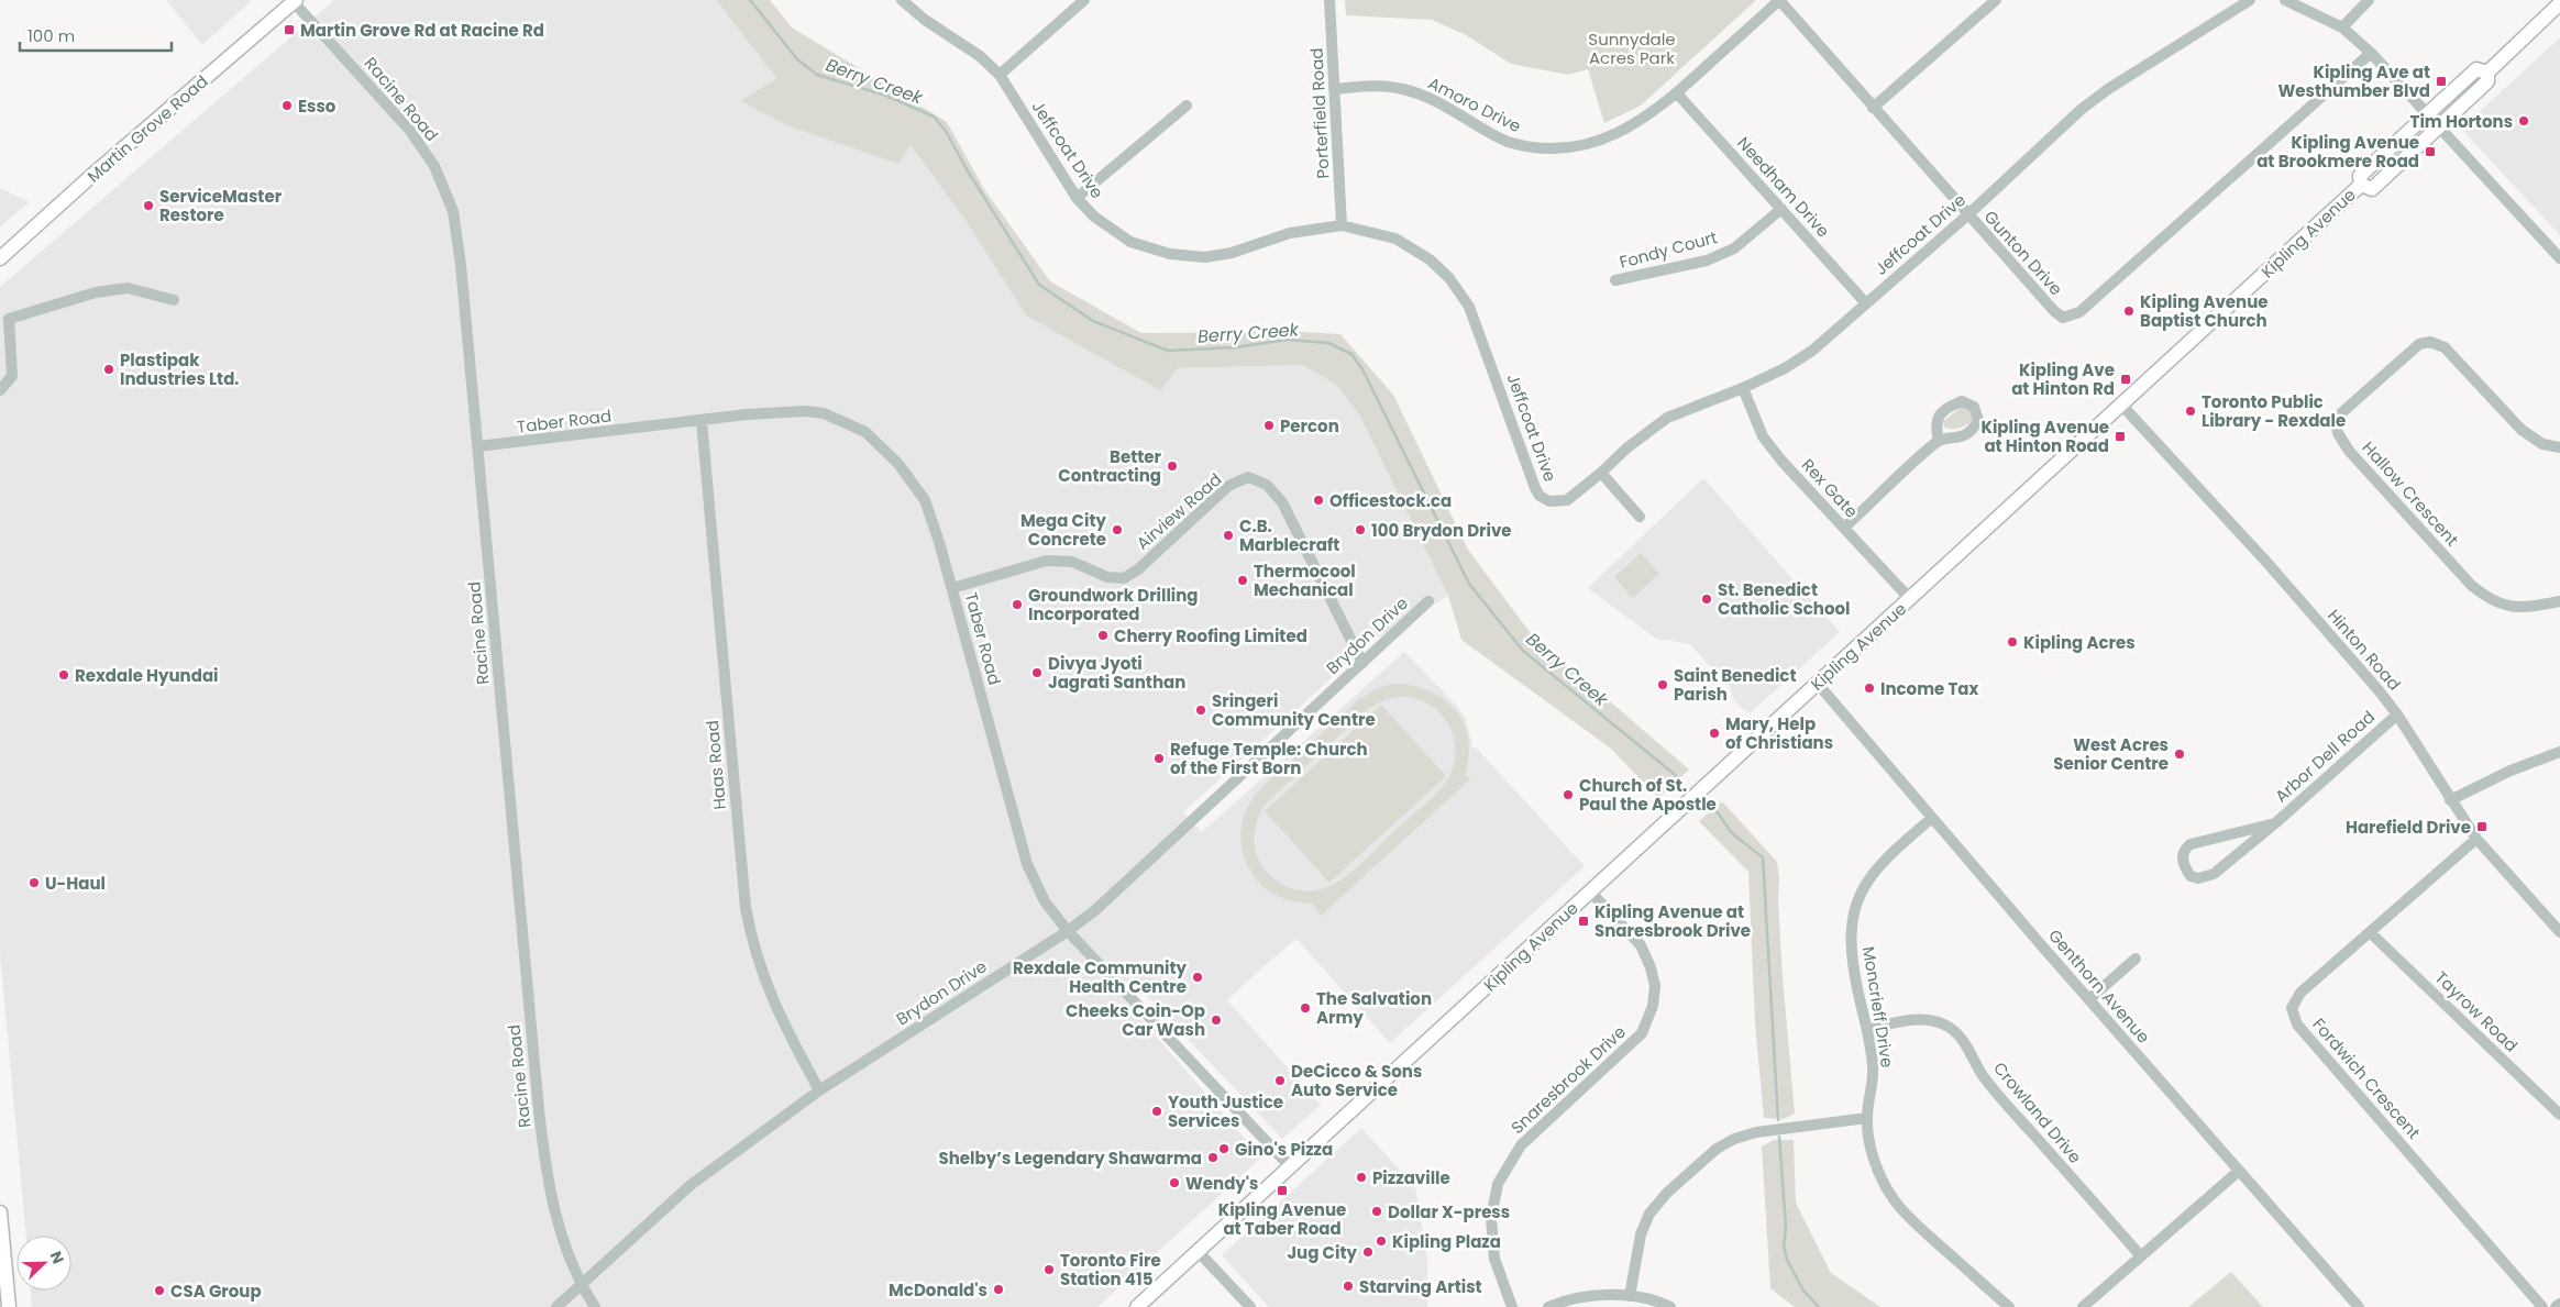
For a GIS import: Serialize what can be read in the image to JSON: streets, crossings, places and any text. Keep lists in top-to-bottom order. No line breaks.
{"streets":{"main road":["Martin Grove Road","Kipling Avenue"],"street":["Racine Road","Amoro Drive","Porterfield Road","Jeffcoat Drive","Needham Drive","Fondy Court","Gunton Drive","Taber Road","Rex Gate","Hallow Crescent","Airview Road","Brydon Drive","Hinton Road","Arbor Dell Road","Haas Road","Genthorn Avenue","Moncrieff Drive","Tayrow Road","Fordwich Crescent","Snaresbrook Drive","Crowland Drive"]},"crossings":[["Racine Road","Martin Grove Road"],["Racine Road","Taber Road"],["Racine Road","Brydon Drive"],["Amoro Drive","Porterfield Road"],["Amoro Drive","Needham Drive"],["Amoro Drive","Gunton Drive"],["Porterfield Road","Jeffcoat Drive"],["Jeffcoat Drive","Needham Drive"],["Jeffcoat Drive","Gunton Drive"],["Jeffcoat Drive","Rex Gate"],["Needham Drive","Fondy Court"],["Kipling Avenue","Taber Road"],["Kipling Avenue","Rex Gate"],["Kipling Avenue","Hinton Road"],["Kipling Avenue","Genthorn Avenue"],["Kipling Avenue","Snaresbrook Drive"],["Taber Road","Airview Road"],["Taber Road","Brydon Drive"],["Taber Road","Haas Road"],["Airview Road","Brydon Drive"],["Brydon Drive","Haas Road"],["Hinton Road","Arbor Dell Road"],["Hinton Road","Fordwich Crescent"],["Genthorn Avenue","Moncrieff Drive"],["Moncrieff Drive","Crowland Drive"],["Tayrow Road","Fordwich Crescent"]],"water":["Berry Creek"],"parks":["Sunnydale Acres Park"],"places":{"transit":["Martin Grove Rd at Racine Rd","Kipling Ave at Westhumber Blvd","Kipling Avenue at Brookmere Road","Kipling Ave at Hinton Rd","Kipling Avenue at Hinton Road","Harefield Drive","Kipling Avenue at Snaresbrook Drive","Kipling Avenue at Taber Road"],"other":["Esso","Tim Hortons","ServiceMaster Restore","Kipling Avenue Baptist Church","Plastipak Industries Ltd.","Toronto Public Library - Rexdale","Percon","Better Contracting","Officestock.ca","Mega City Concrete","100 Brydon Drive","C.B. Marblecraft","Thermocool Mechanical","St. Benedict Catholic School","Groundwork Drilling Incorporated","Cherry Roofing Limited","Kipling Acres","Divya Jyoti Jagrati Santhan","Rexdale Hyundai","Saint Benedict Parish","Income Tax","Sringeri Community Centre","Mary, Help of Christians","West Acres Senior Centre","Refuge Temple: Church of the First Born","Church of St. Paul the Apostle","U-Haul","Rexdale Community Health Centre","The Salvation Army","Cheeks Coin-Op Car Wash","DeCicco & Sons Auto Service","Youth Justice Services","Gino's Pizza","Shelby’s Legendary Shawarma","Pizzaville","Wendy's","Dollar X-press","Kipling Plaza","Jug City","Toronto Fire Station 415","Starving Artist","McDonald's","CSA Group"]},"scale_bar":"100 m","north":"top right"}
